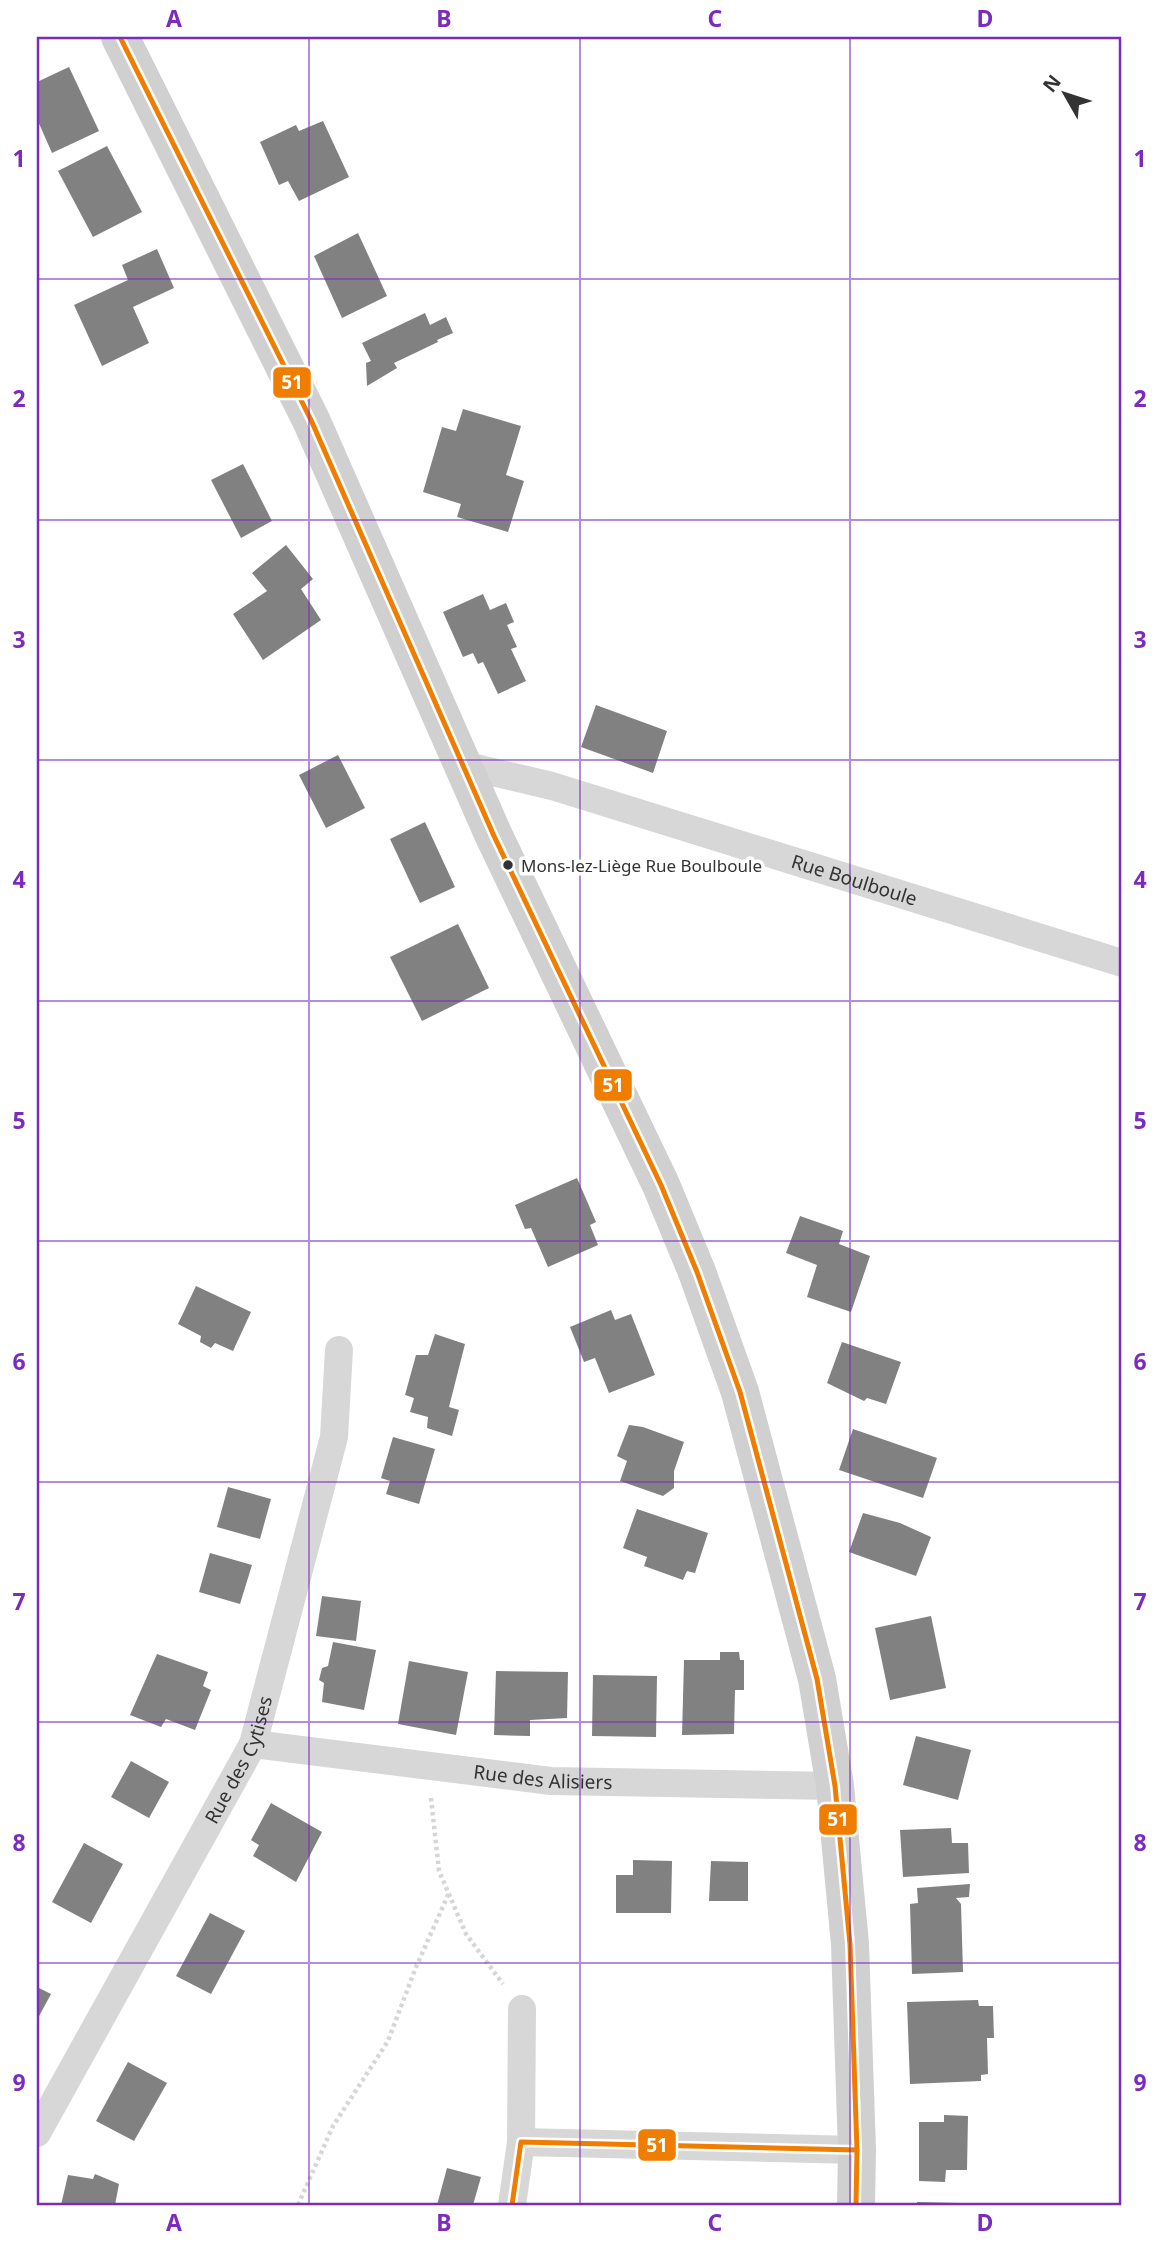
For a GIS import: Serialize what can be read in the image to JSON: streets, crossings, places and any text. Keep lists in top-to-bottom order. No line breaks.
{"streets":{"street":["Rue Boulboule","Rue des Cytises","Rue des Alisiers"]},"crossings":[["Rue des Cytises","Rue des Alisiers"]],"places":["Mons-lez-Liège Rue Boulboule"],"lines":["transit line 51"],"north":"top left","grid":{"columns":["A","B","C","D"],"rows":["1","2","3","4","5","6","7","8","9"]}}
